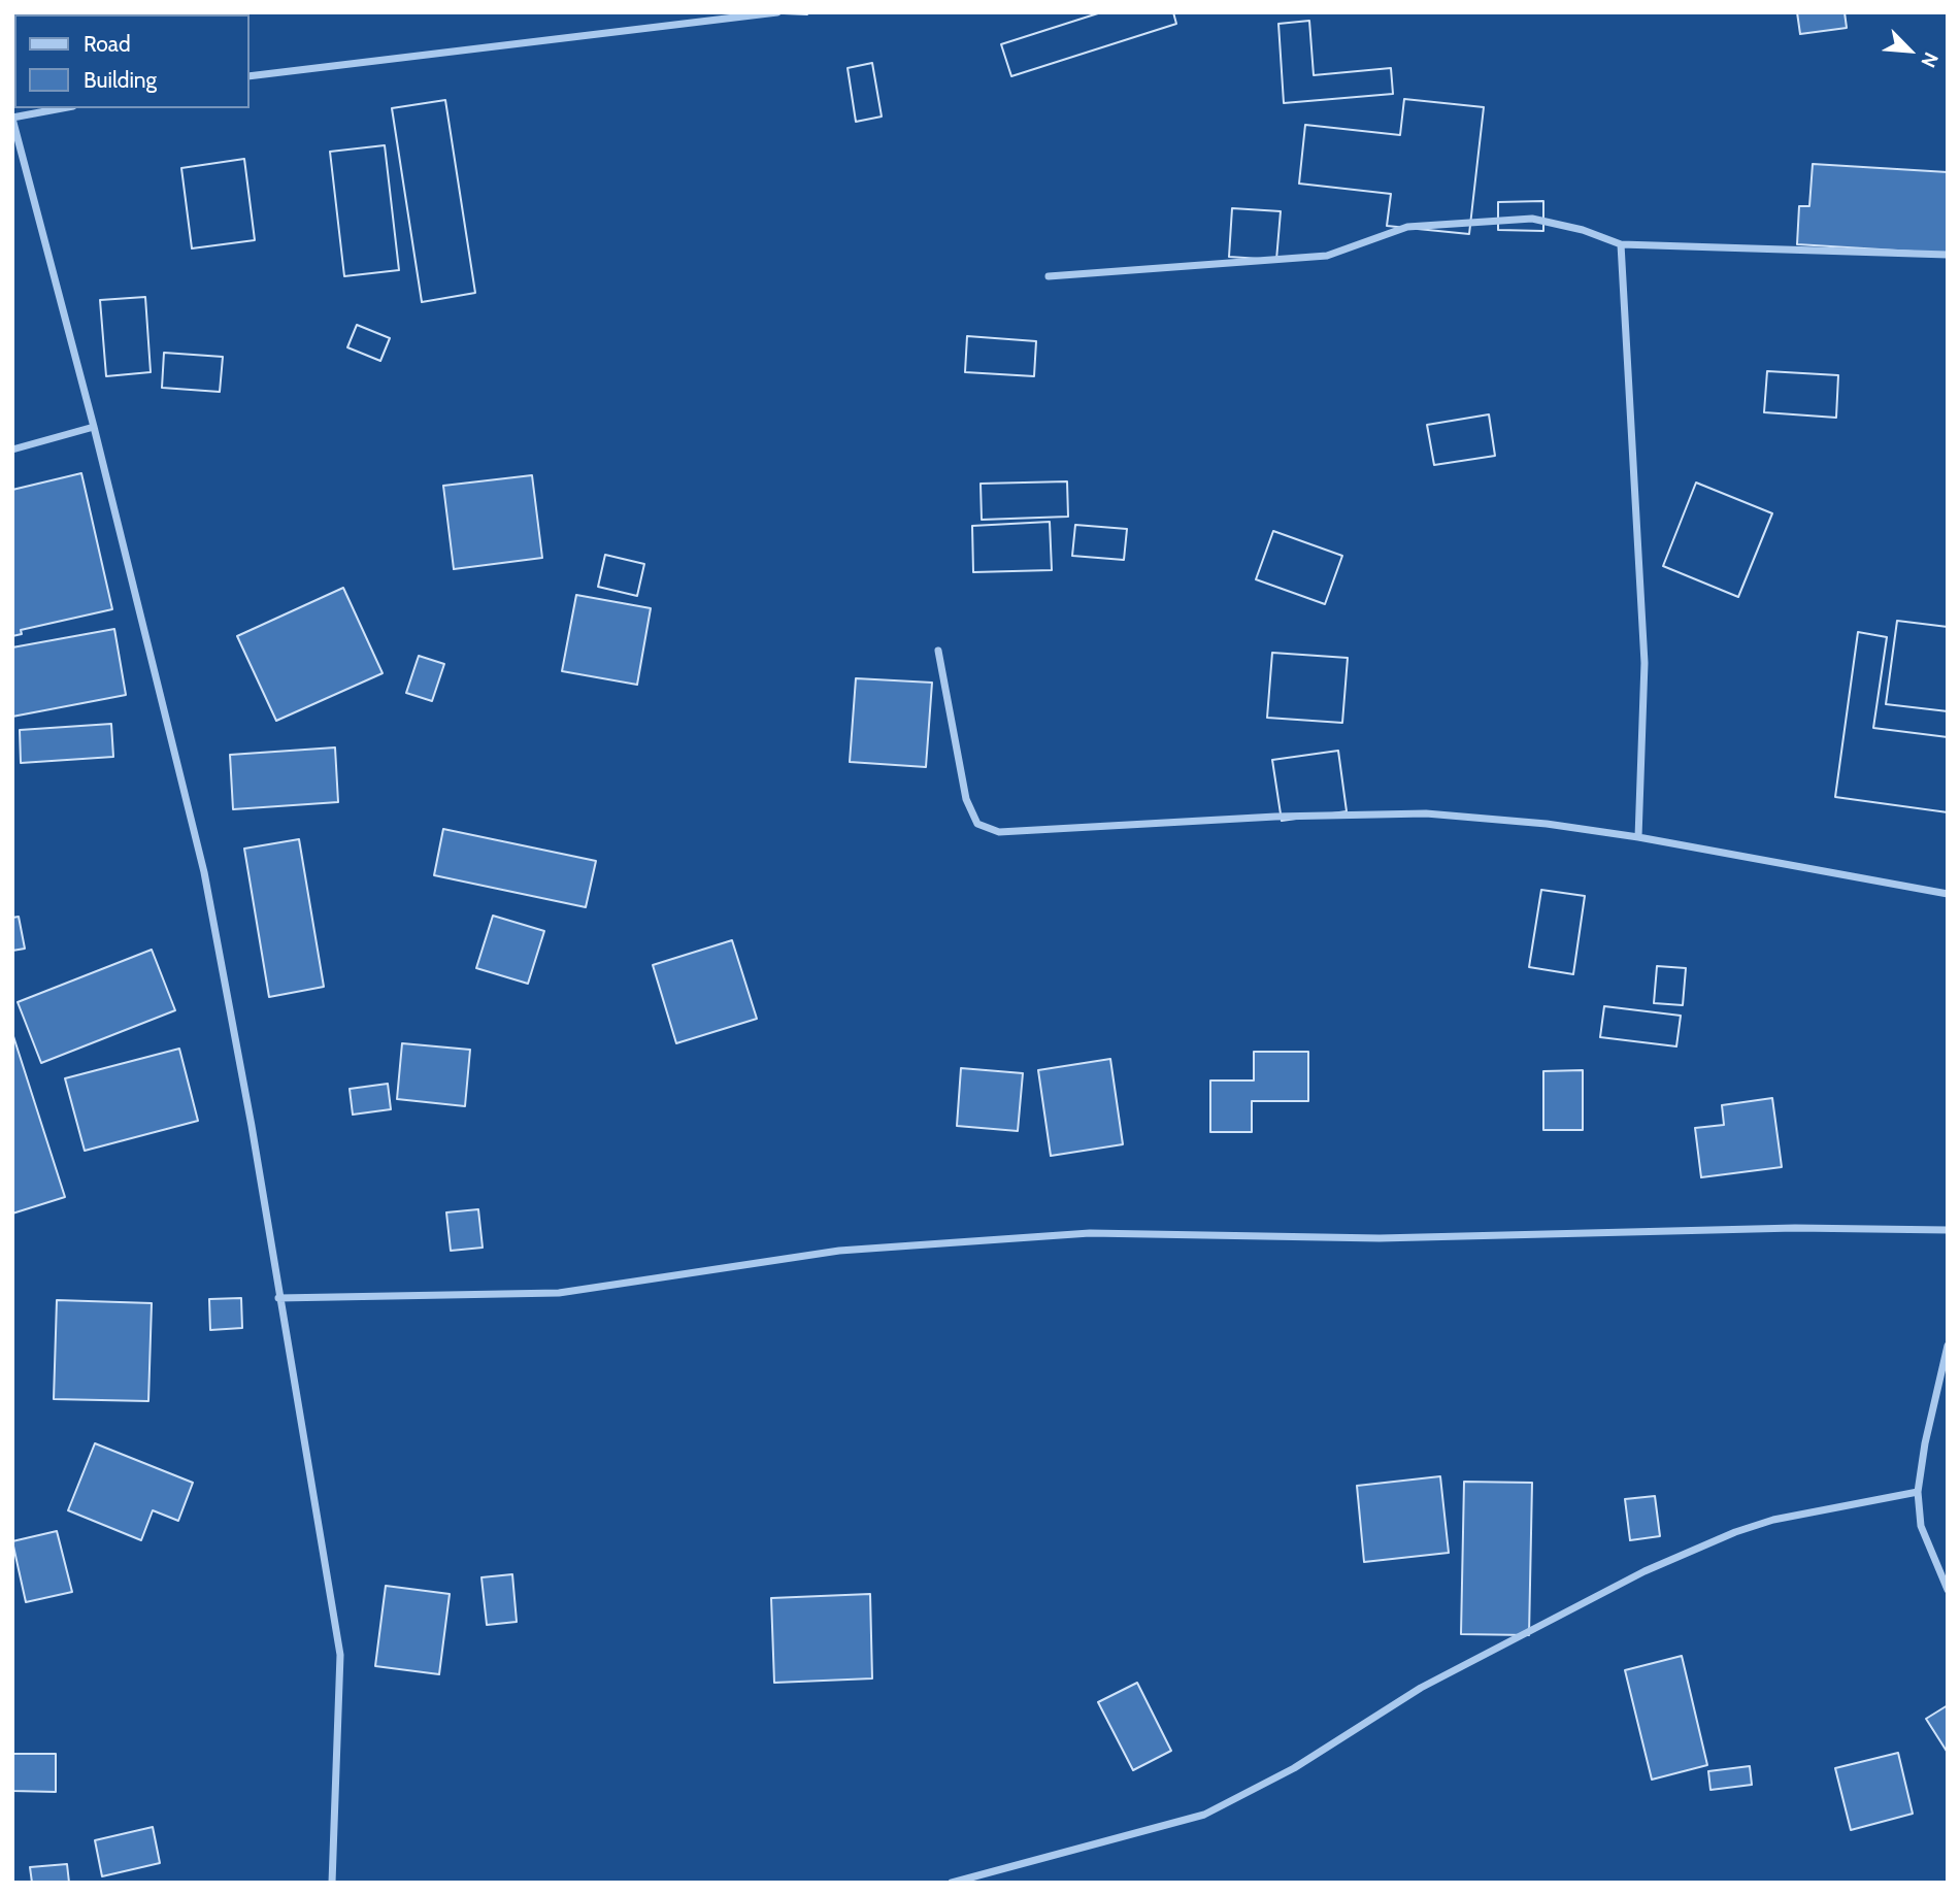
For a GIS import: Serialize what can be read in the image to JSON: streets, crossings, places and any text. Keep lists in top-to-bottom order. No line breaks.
{"legend":["Road","Building"],"north":"bottom right"}
